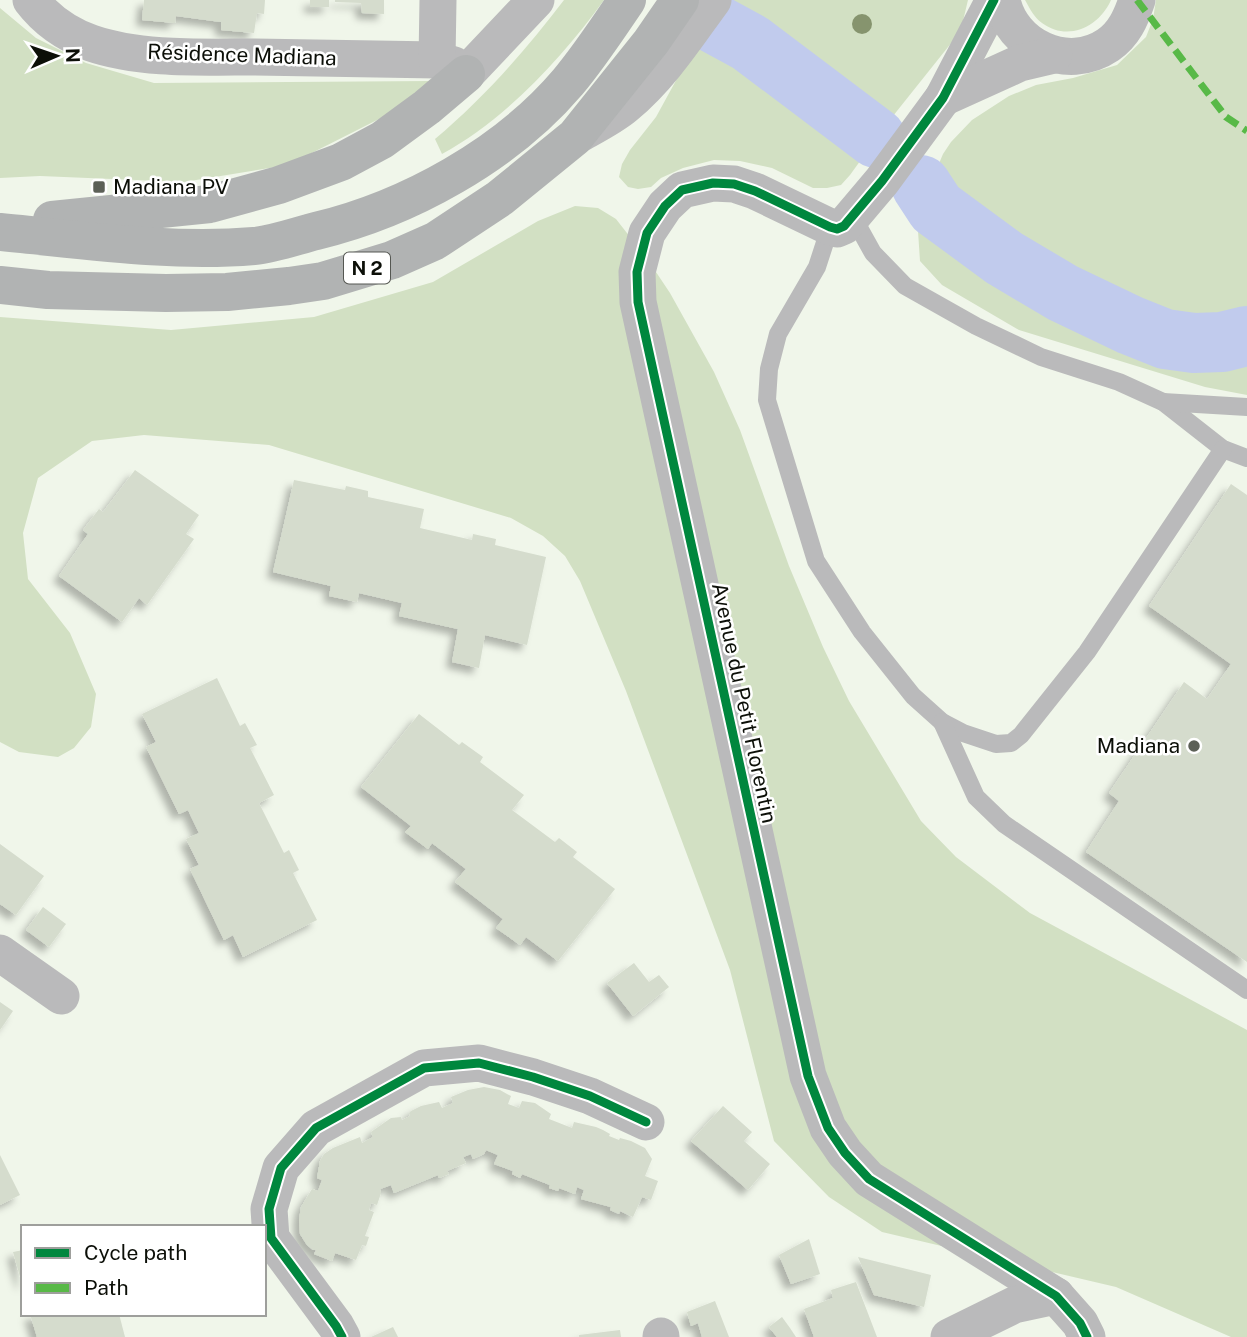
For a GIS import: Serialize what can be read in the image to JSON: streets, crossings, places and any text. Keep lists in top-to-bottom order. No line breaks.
{"streets":{"main road":["N 2"],"street":["Résidence Madiana","Avenue du Petit Florentin"]},"places":{"transit":["Madiana PV"],"other":["Madiana"]},"legend":["Cycle path","Path"],"north":"right"}
